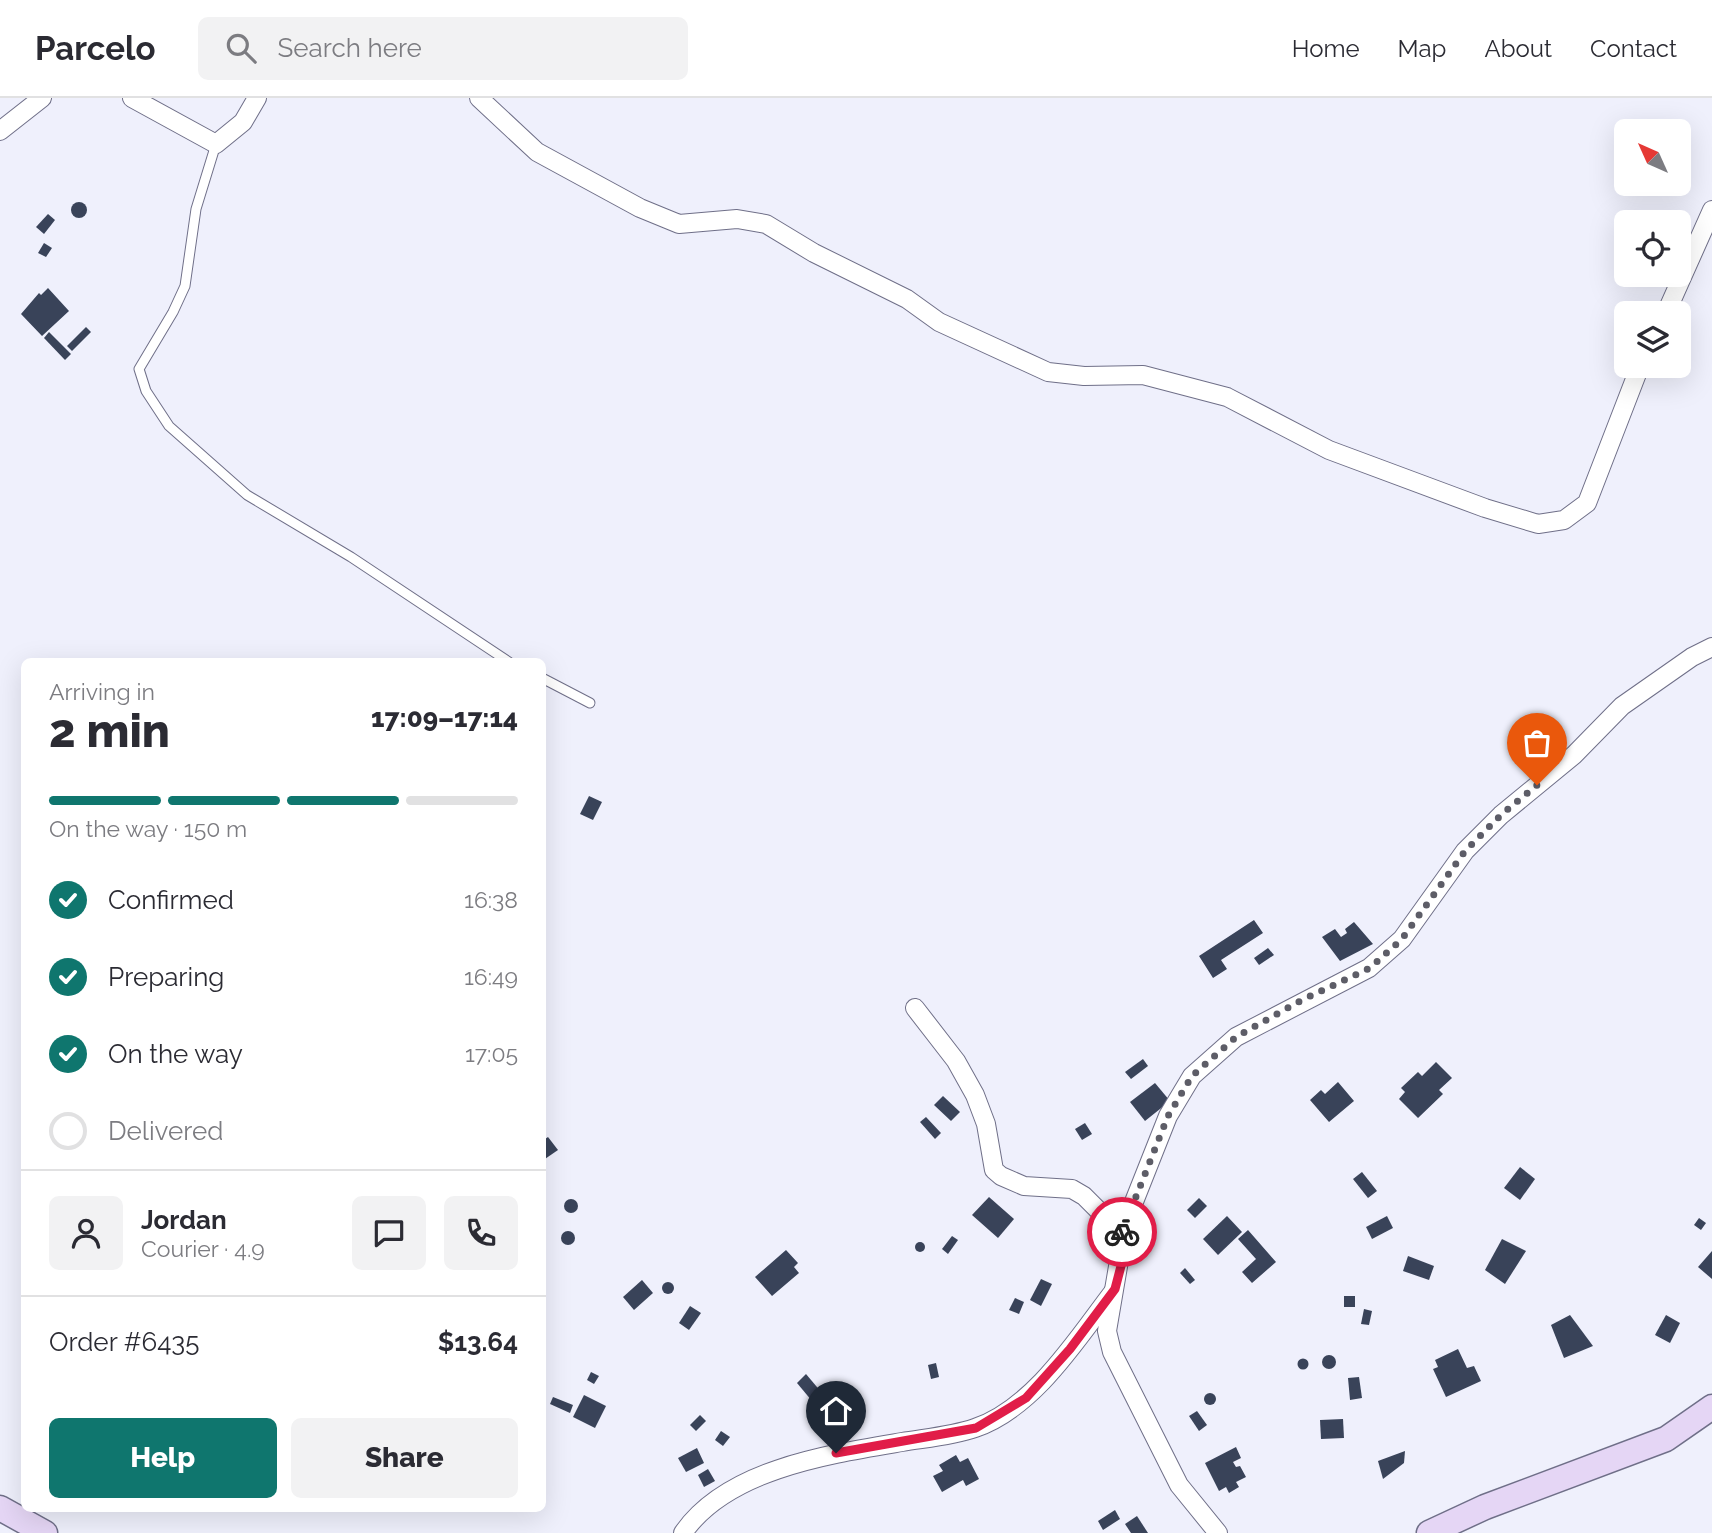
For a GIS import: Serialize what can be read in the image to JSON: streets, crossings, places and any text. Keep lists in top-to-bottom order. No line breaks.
{"north":"top left","page":{"header":"Parcelo","search":"Search here","nav":["Home","Map","About","Contact"],"heading":["2 min","Arriving in","17:09–17:14"],"panel":["Jordan","Courier · 4.9","Order #6435","$13.64"],"bar":"On the way · 150 m","list":[["Confirmed","16:38"],["Preparing","16:49"],["On the way","17:05"],"Delivered"],"buttons":["Help","Share"]}}
